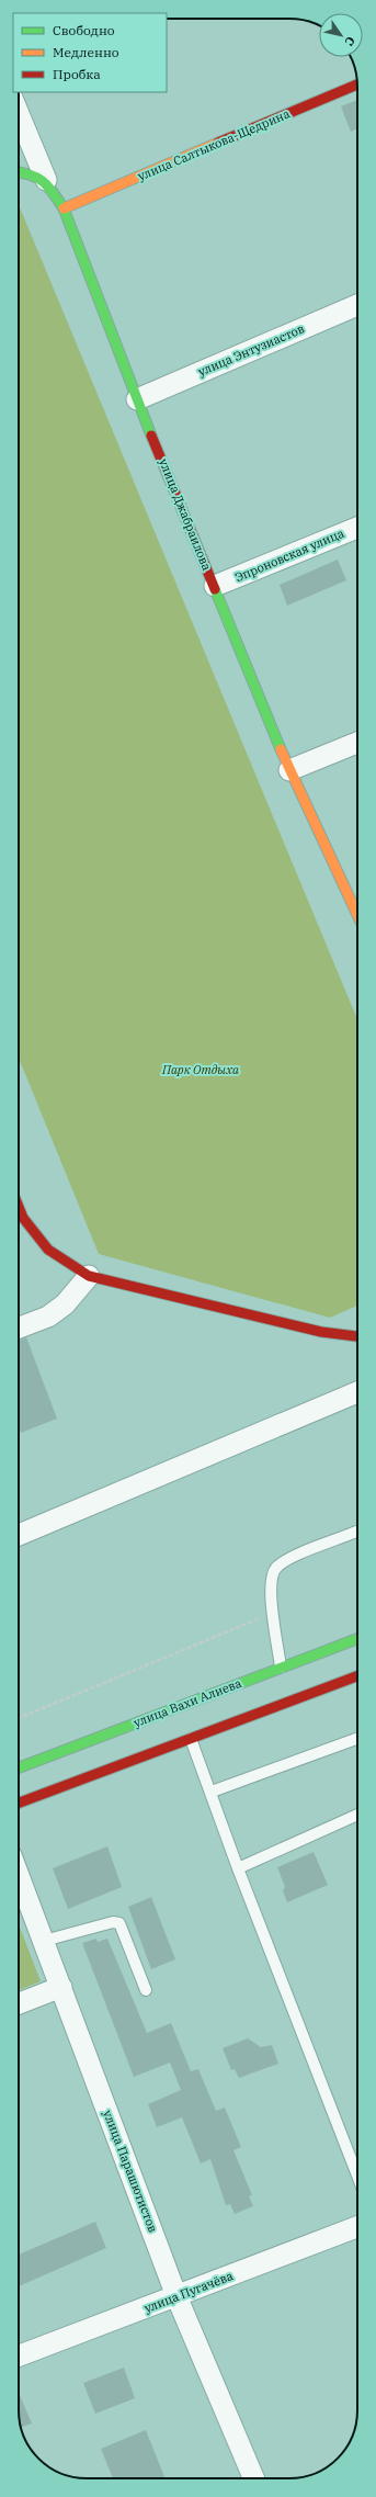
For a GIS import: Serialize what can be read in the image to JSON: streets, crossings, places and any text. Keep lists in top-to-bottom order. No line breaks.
{"streets":{"street":["улица Салтыкова-Щедрина","улица Энтузиастов","улица Джабраилова","Эпроновская улица","улица Вахи Алиева","улица Парашютистов","улица Пугачёва"]},"crossings":[["улица Салтыкова-Щедрина","улица Джабраилова"],["улица Энтузиастов","улица Джабраилова"],["улица Джабраилова","Эпроновская улица"],["улица Парашютистов","улица Пугачёва"]],"parks":["Парк Отдыха"],"legend":["Свободно","Медленно","Пробка"],"north":"bottom right"}
